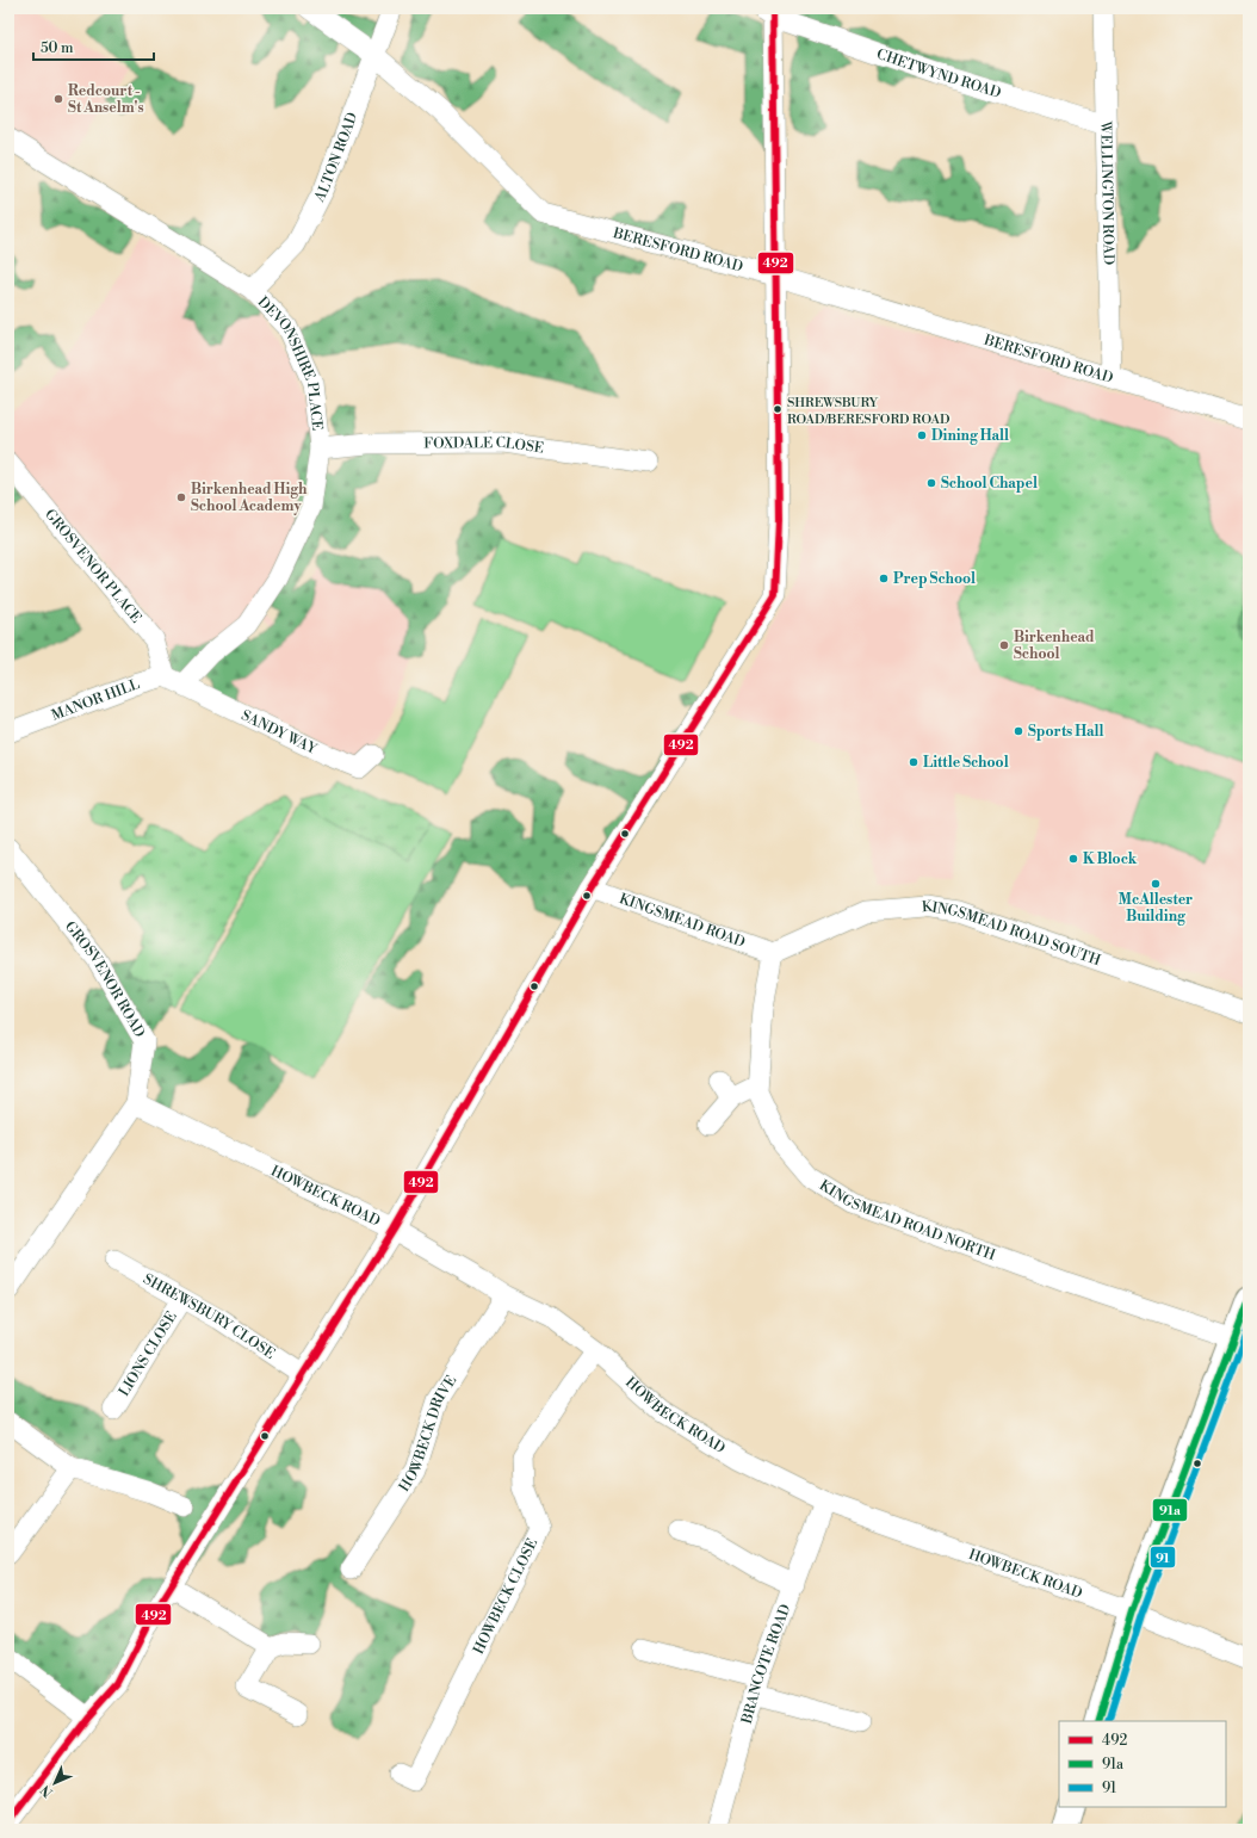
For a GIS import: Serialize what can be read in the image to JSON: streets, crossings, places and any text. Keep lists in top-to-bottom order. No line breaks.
{"streets":{"street":["CHETWYND ROAD","ALTON ROAD","WELLINGTON ROAD","BERESFORD ROAD","DEVONSHIRE PLACE","FOXDALE CLOSE","GROSVENOR PLACE","MANOR HILL","SANDY WAY","KINGSMEAD ROAD","KINGSMEAD ROAD SOUTH","GROSVENOR ROAD","HOWBECK ROAD","KINGSMEAD ROAD NORTH","SHREWSBURY CLOSE","LIONS CLOSE","HOWBECK DRIVE","HOWBECK CLOSE","BRANCOTE ROAD"]},"crossings":[["CHETWYND ROAD","WELLINGTON ROAD"],["ALTON ROAD","BERESFORD ROAD"],["ALTON ROAD","DEVONSHIRE PLACE"],["WELLINGTON ROAD","BERESFORD ROAD"],["DEVONSHIRE PLACE","FOXDALE CLOSE"],["DEVONSHIRE PLACE","GROSVENOR PLACE"],["DEVONSHIRE PLACE","MANOR HILL"],["DEVONSHIRE PLACE","SANDY WAY"],["GROSVENOR PLACE","MANOR HILL"],["GROSVENOR PLACE","SANDY WAY"],["MANOR HILL","SANDY WAY"],["KINGSMEAD ROAD","KINGSMEAD ROAD SOUTH"],["KINGSMEAD ROAD","KINGSMEAD ROAD NORTH"],["KINGSMEAD ROAD SOUTH","KINGSMEAD ROAD NORTH"],["GROSVENOR ROAD","HOWBECK ROAD"],["HOWBECK ROAD","HOWBECK DRIVE"],["HOWBECK ROAD","HOWBECK CLOSE"],["HOWBECK ROAD","BRANCOTE ROAD"],["SHREWSBURY CLOSE","LIONS CLOSE"]],"places":["Redcourt - St Anselm's","SHREWSBURY ROAD/BERESFORD ROAD","Dining Hall","School Chapel","Birkenhead High School Academy","Prep School","Birkenhead School","Sports Hall","Little School","K Block","McAllester Building"],"lines":["transit line 492","transit line 91a","transit line 91"],"legend":["492","91a","91"],"scale_bar":"50 m","north":"bottom left"}
